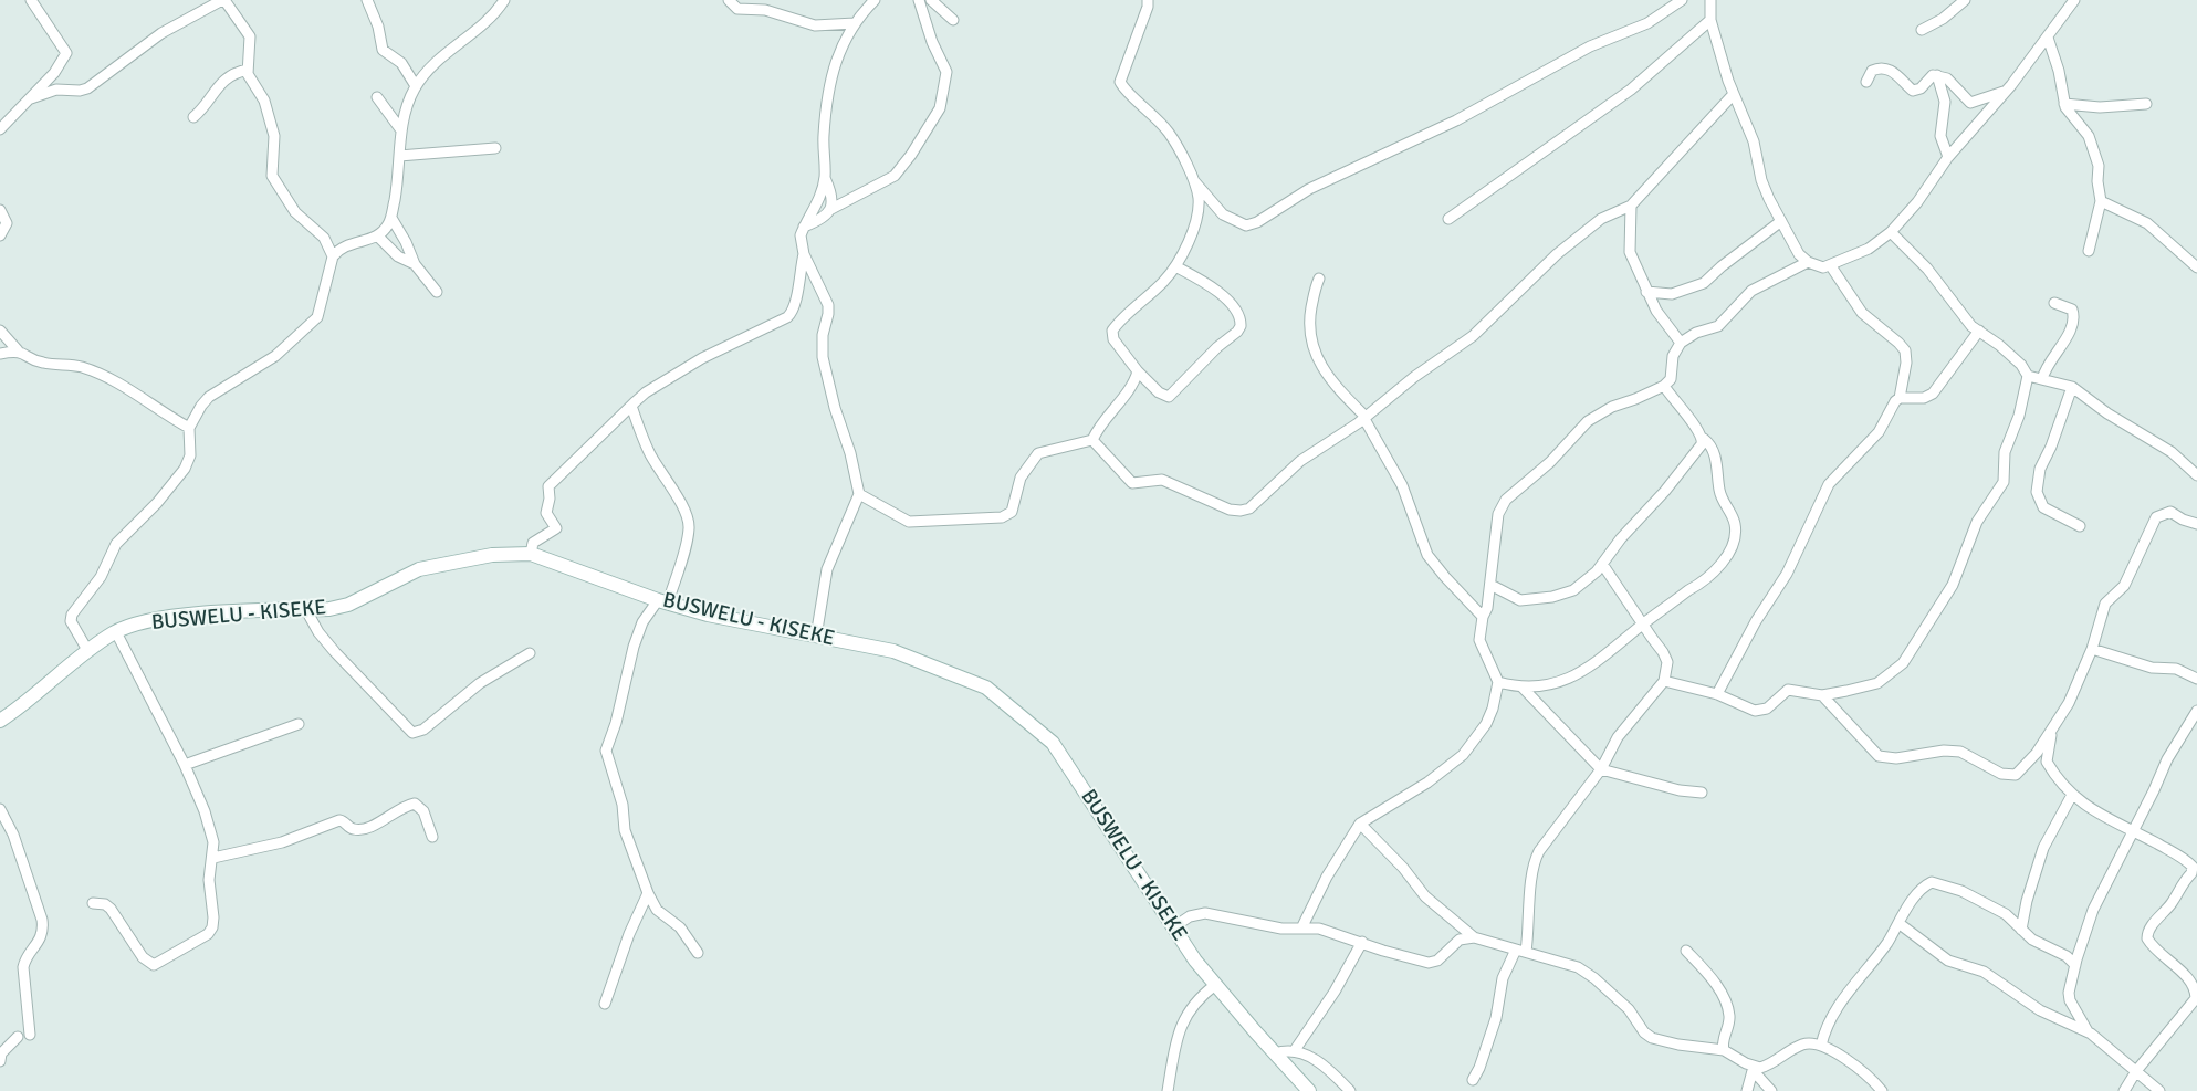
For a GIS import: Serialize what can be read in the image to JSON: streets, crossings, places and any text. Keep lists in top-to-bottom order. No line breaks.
{"streets":{"main road":["BUSWELU - KISEKE"]}}
